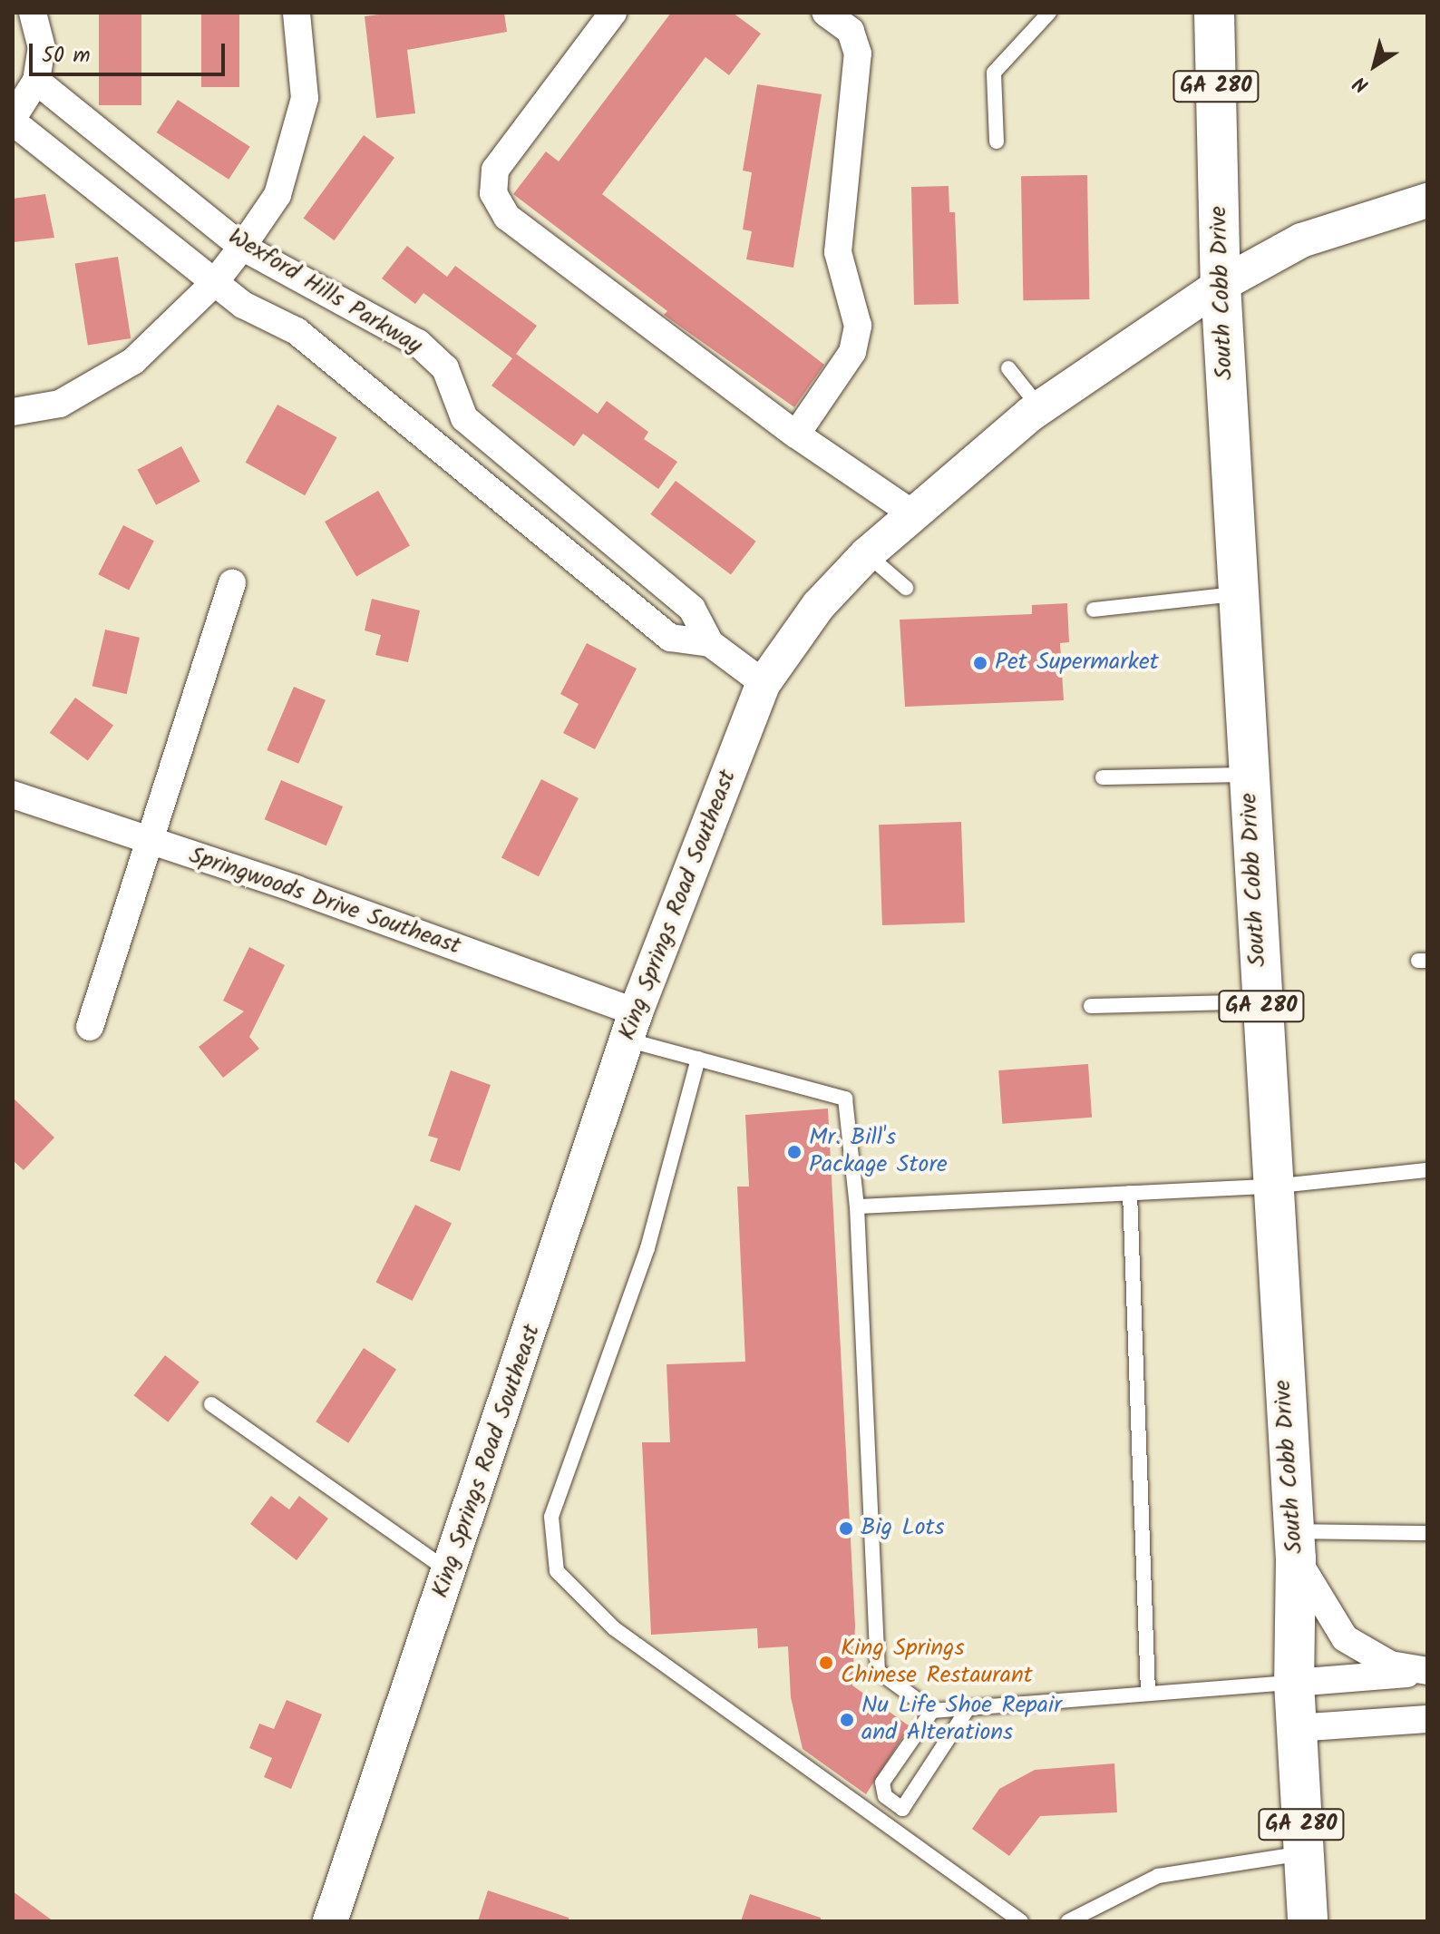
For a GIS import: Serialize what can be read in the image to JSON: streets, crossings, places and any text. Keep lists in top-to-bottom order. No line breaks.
{"streets":{"main road":["GA 280","South Cobb Drive"],"street":["Wexford Hills Parkway","Springwoods Drive Southeast","King Springs Road Southeast"]},"crossings":[["Wexford Hills Parkway","King Springs Road Southeast"],["South Cobb Drive","King Springs Road Southeast"],["Springwoods Drive Southeast","King Springs Road Southeast"]],"places":["Pet Supermarket","Mr. Bill's Package Store","Big Lots","King Springs Chinese Restaurant","Nu Life Shoe Repair and Alterations"],"scale_bar":"50 m","north":"bottom left"}
